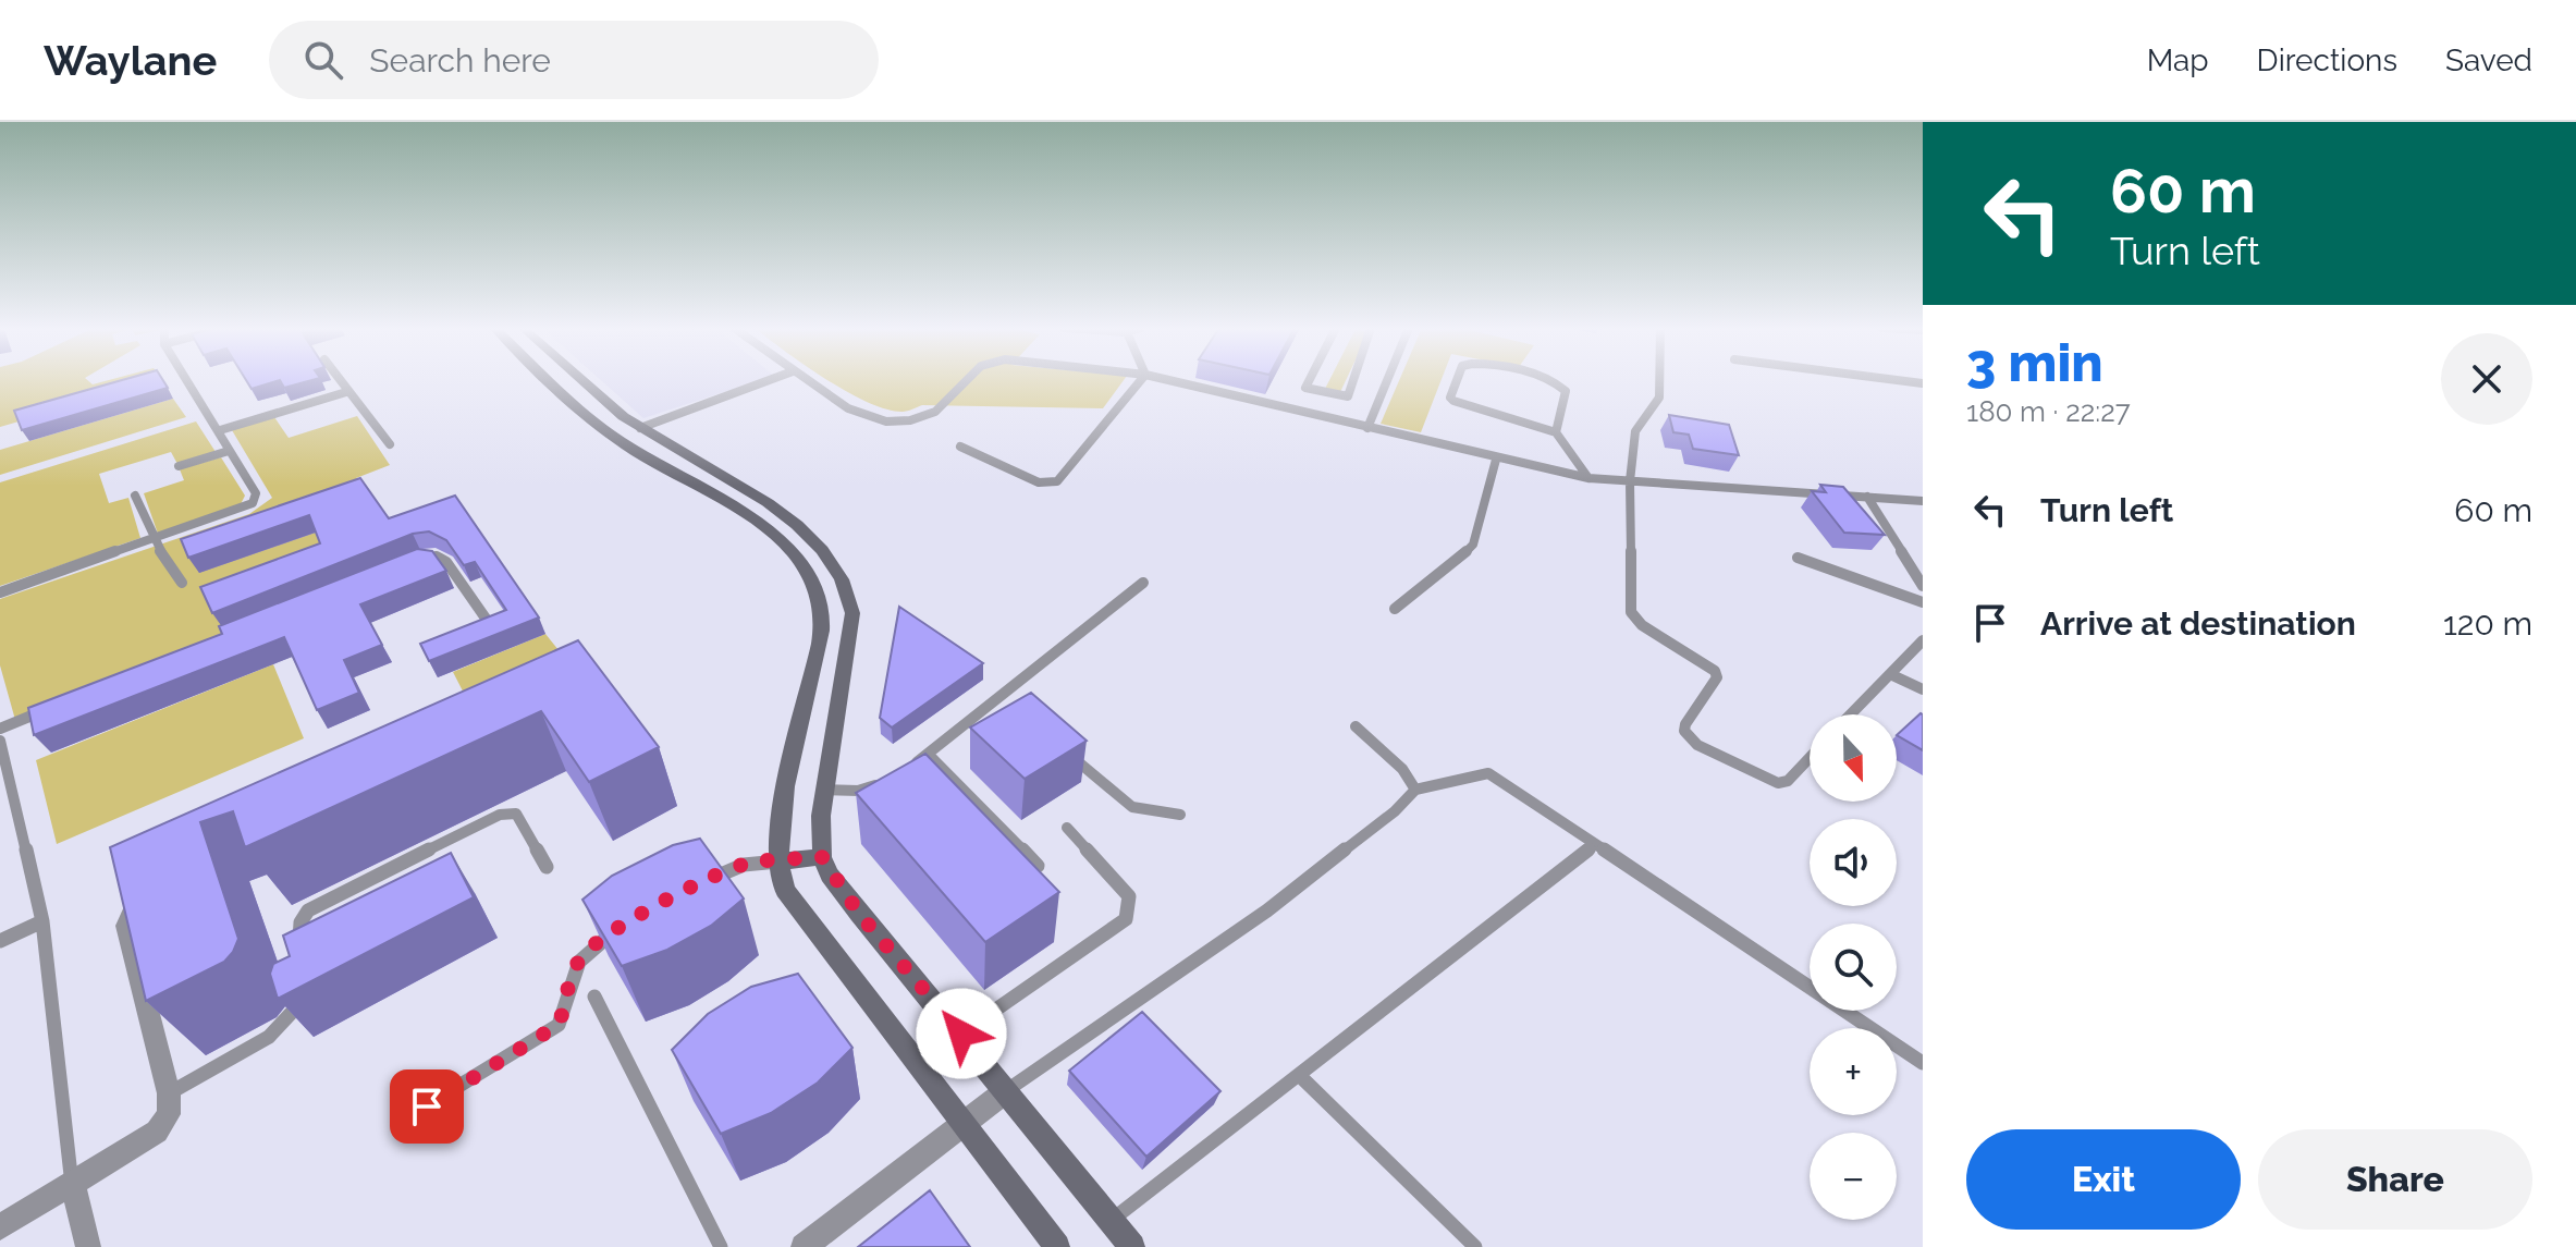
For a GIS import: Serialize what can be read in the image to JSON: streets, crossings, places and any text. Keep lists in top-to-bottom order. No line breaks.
{"north":"bottom","page":{"header":"Waylane","search":"Search here","nav":["Map","Directions","Saved"],"turn":["60 m","Turn left"],"heading":["3 min","180 m · 22:27"],"list":[{"name":"Turn left","value":"60 m"},{"name":"Arrive at destination","value":"120 m"}],"map_buttons":["+","−"],"buttons":["Exit","Share"]}}
